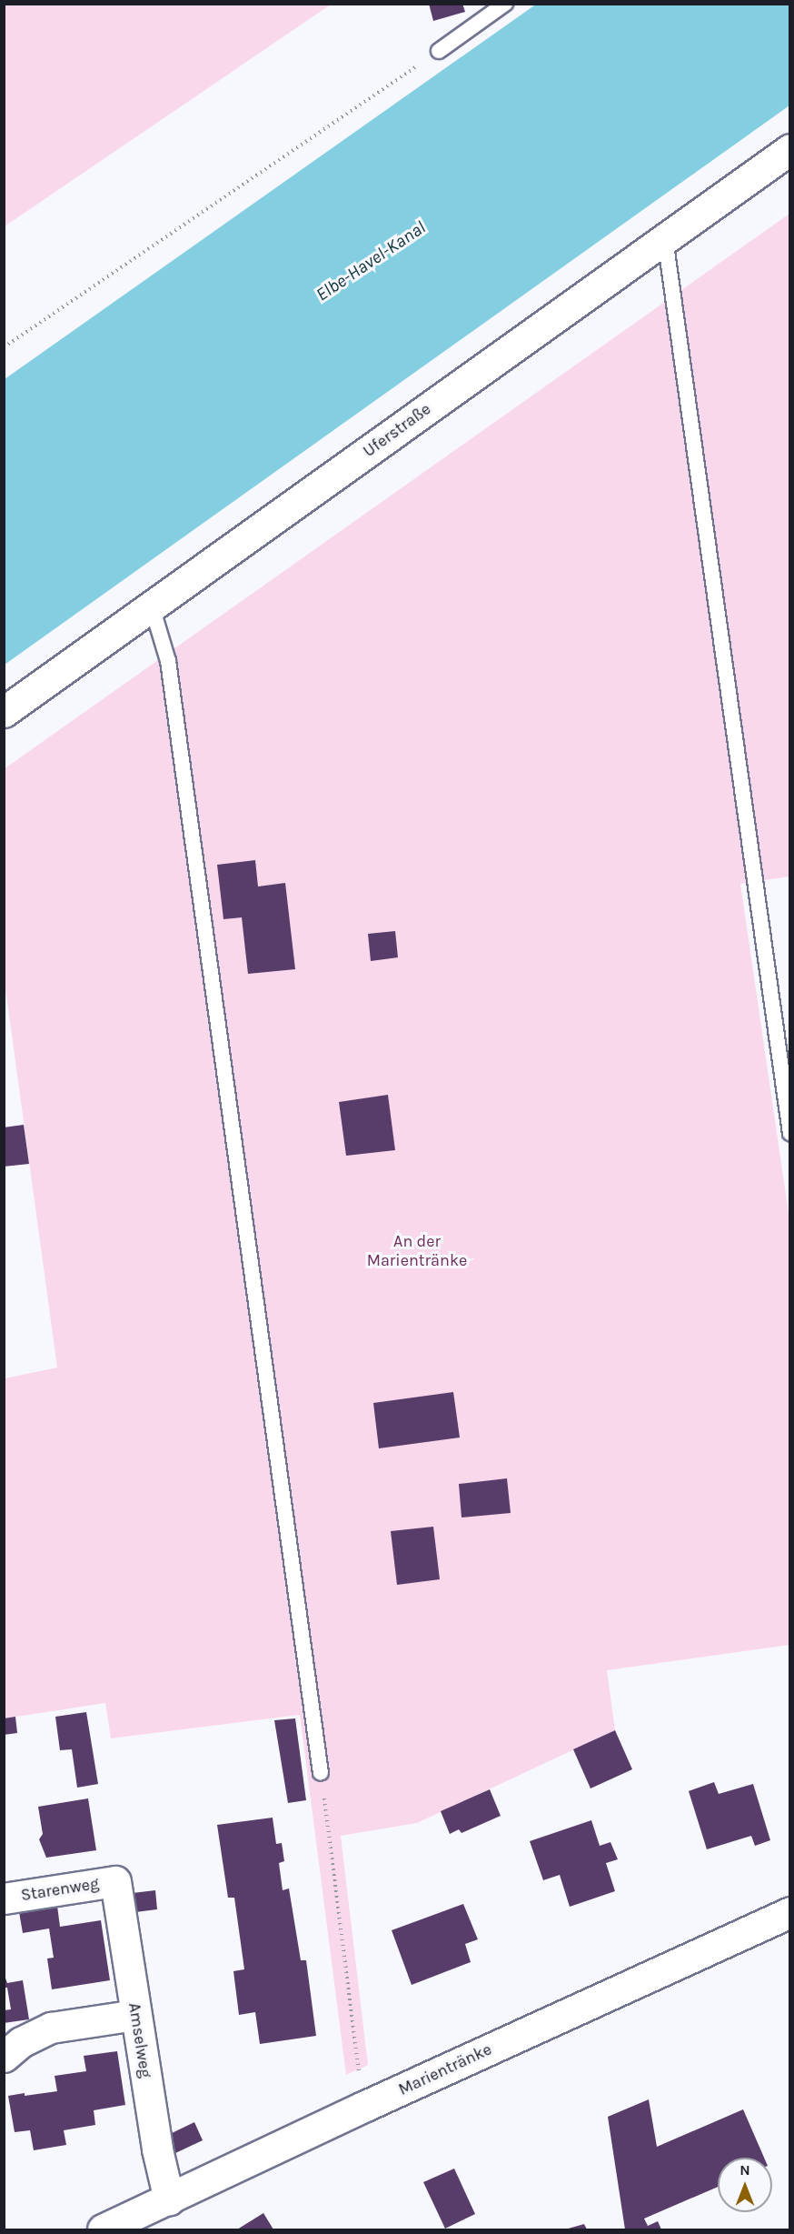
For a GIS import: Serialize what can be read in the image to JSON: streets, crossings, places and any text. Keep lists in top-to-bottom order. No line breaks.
{"streets":{"street":["Uferstraße","Starenweg","Amselweg","Marientränke"]},"crossings":[["Starenweg","Amselweg"],["Amselweg","Marientränke"]],"water":["Elbe-Havel-Kanal"],"parks":["An der Marientränke"],"north":"top"}
